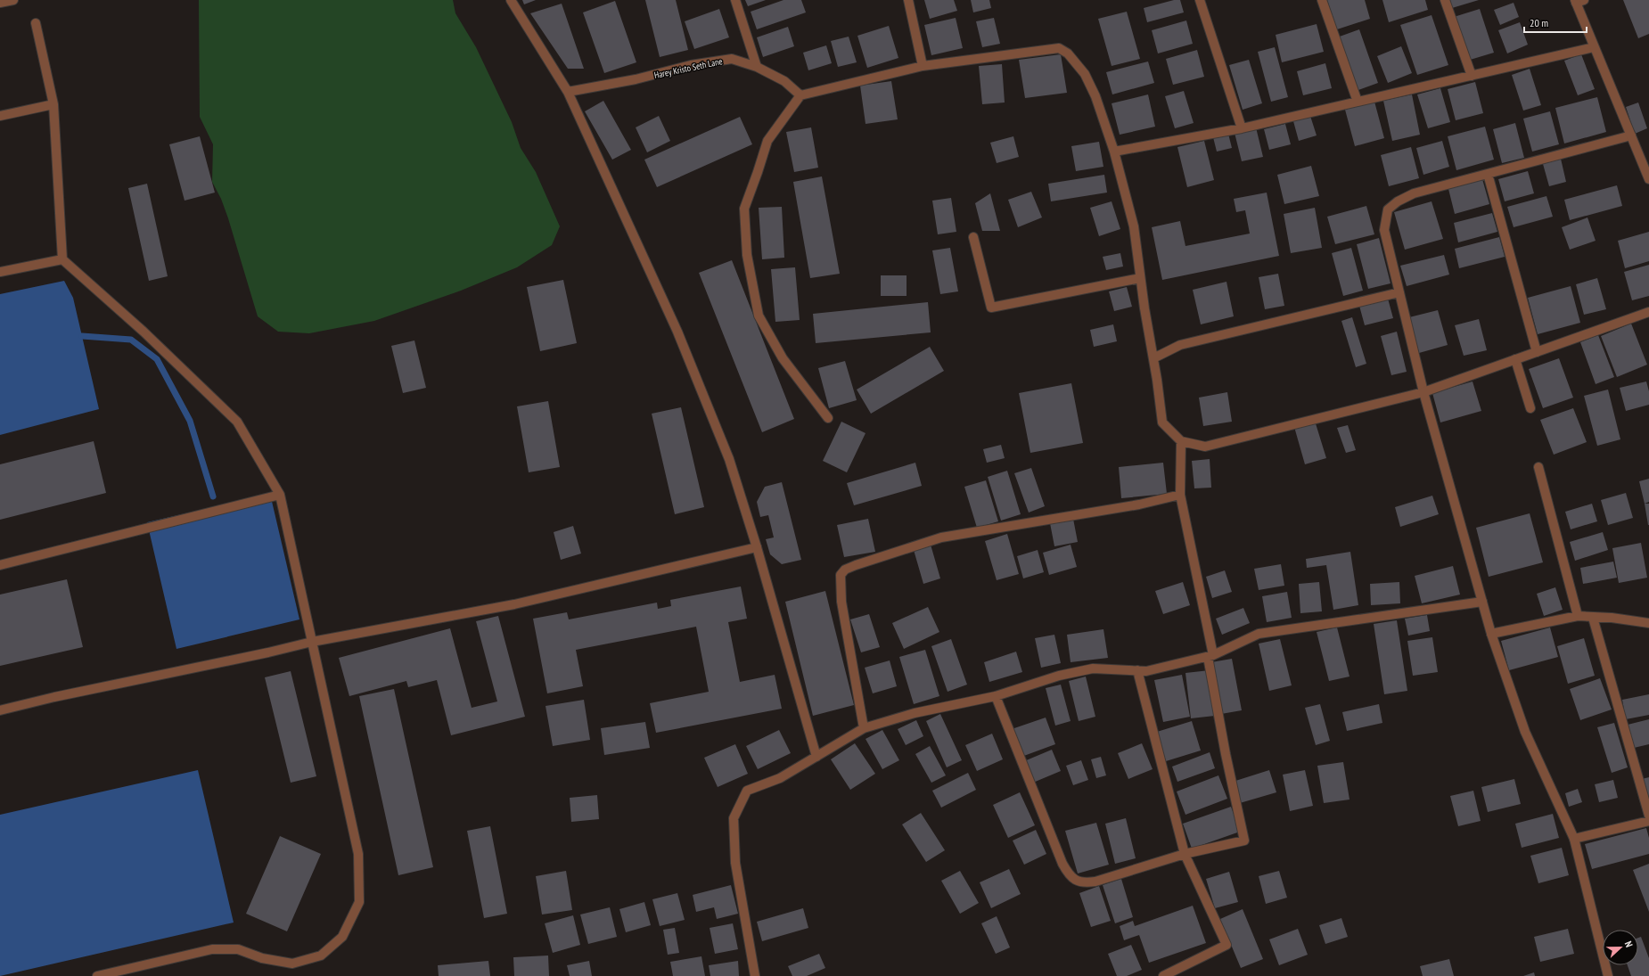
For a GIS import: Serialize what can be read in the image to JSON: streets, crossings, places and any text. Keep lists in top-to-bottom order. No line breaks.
{"streets":{"street":["Harey Kristo Seth Lane"]},"scale_bar":"20 m","north":"right"}
